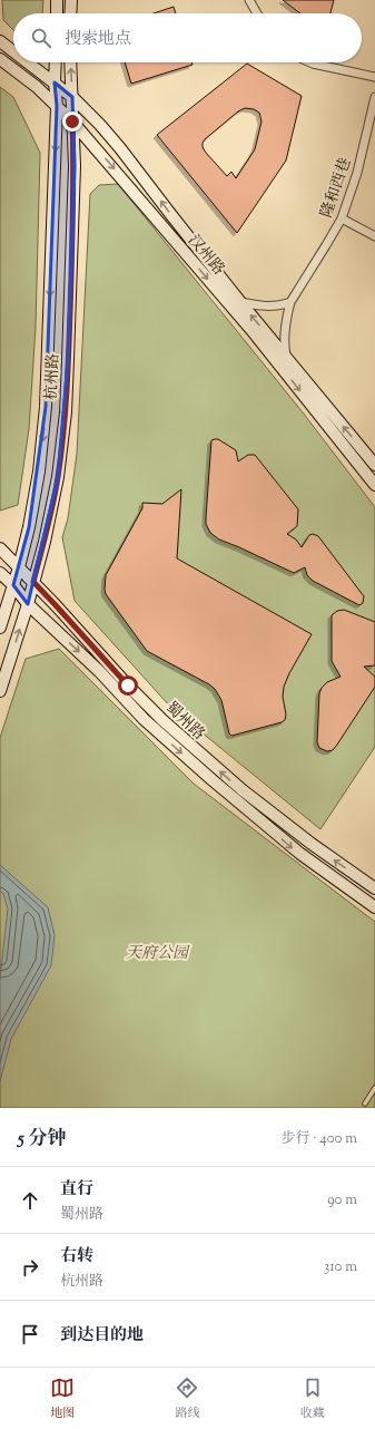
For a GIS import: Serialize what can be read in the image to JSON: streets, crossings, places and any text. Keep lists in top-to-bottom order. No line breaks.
{"streets":{"main road":["汉州路","杭州路","蜀州路"],"street":["隆和西巷"]},"crossings":[["隆和西巷","汉州路"],["汉州路","杭州路"],["杭州路","蜀州路"]],"parks":["天府公园"],"page":{"search":"搜索地点","heading":["5 分钟","步行 · 400 m"],"list":[["直行","蜀州路","90 m"],["右转","杭州路","310 m"],"到达目的地"],"nav":["地图","路线","收藏"]}}
